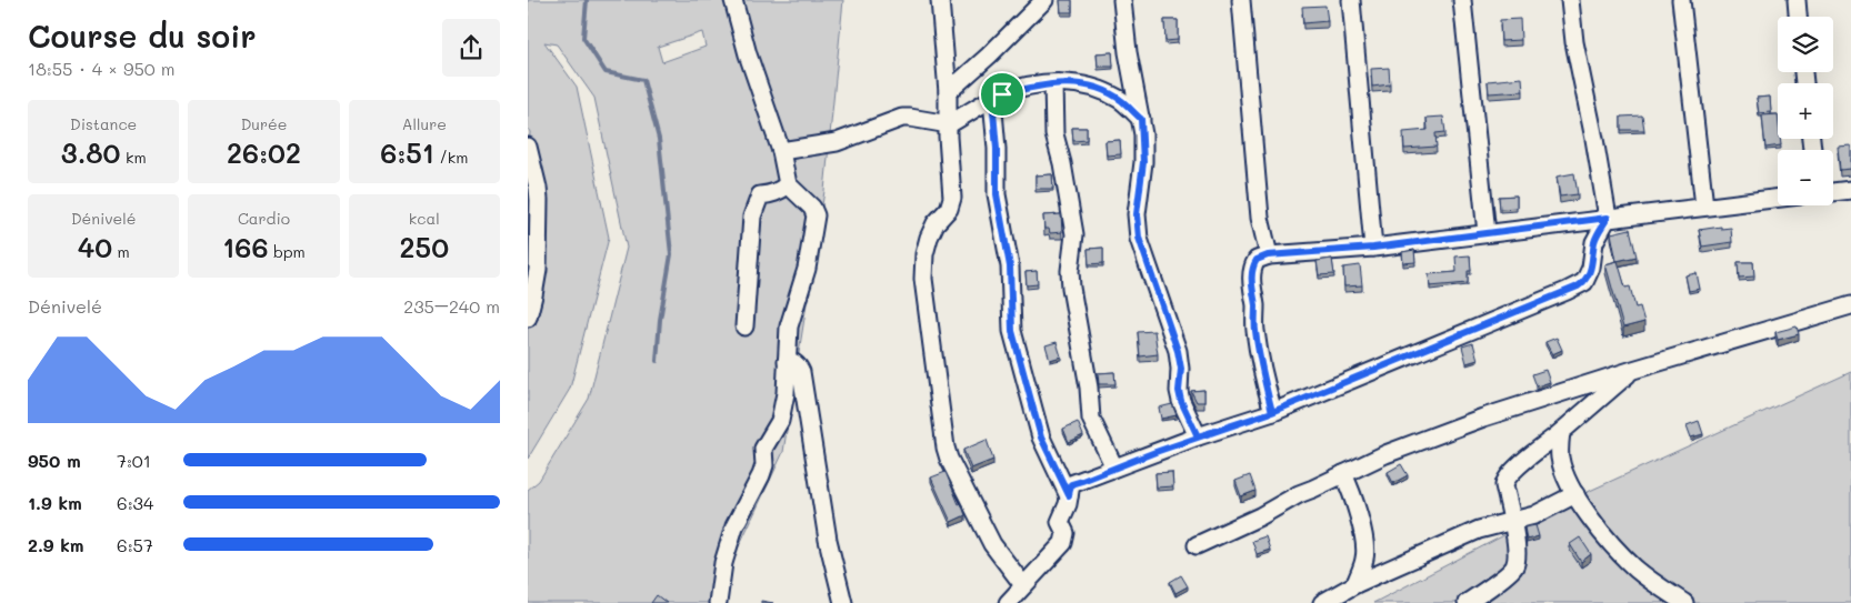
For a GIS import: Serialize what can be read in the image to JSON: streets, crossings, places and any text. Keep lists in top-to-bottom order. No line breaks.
{"page":{"heading":["Course du soir","18:55 · 4 × 950 m"],"map_buttons":["+","−"],"stats":[["Distance","3.80 km"],["Durée","26:02"],["Allure","6:51 /km"],["Dénivelé","40 m"],["Cardio","166 bpm"],["kcal","250"]],"chart":["Dénivelé","235–240 m"],"list":[{"name":"950 m","note":"7:01"},{"name":"1.9 km","note":"6:34"},{"name":"2.9 km","note":"6:57"}]}}
